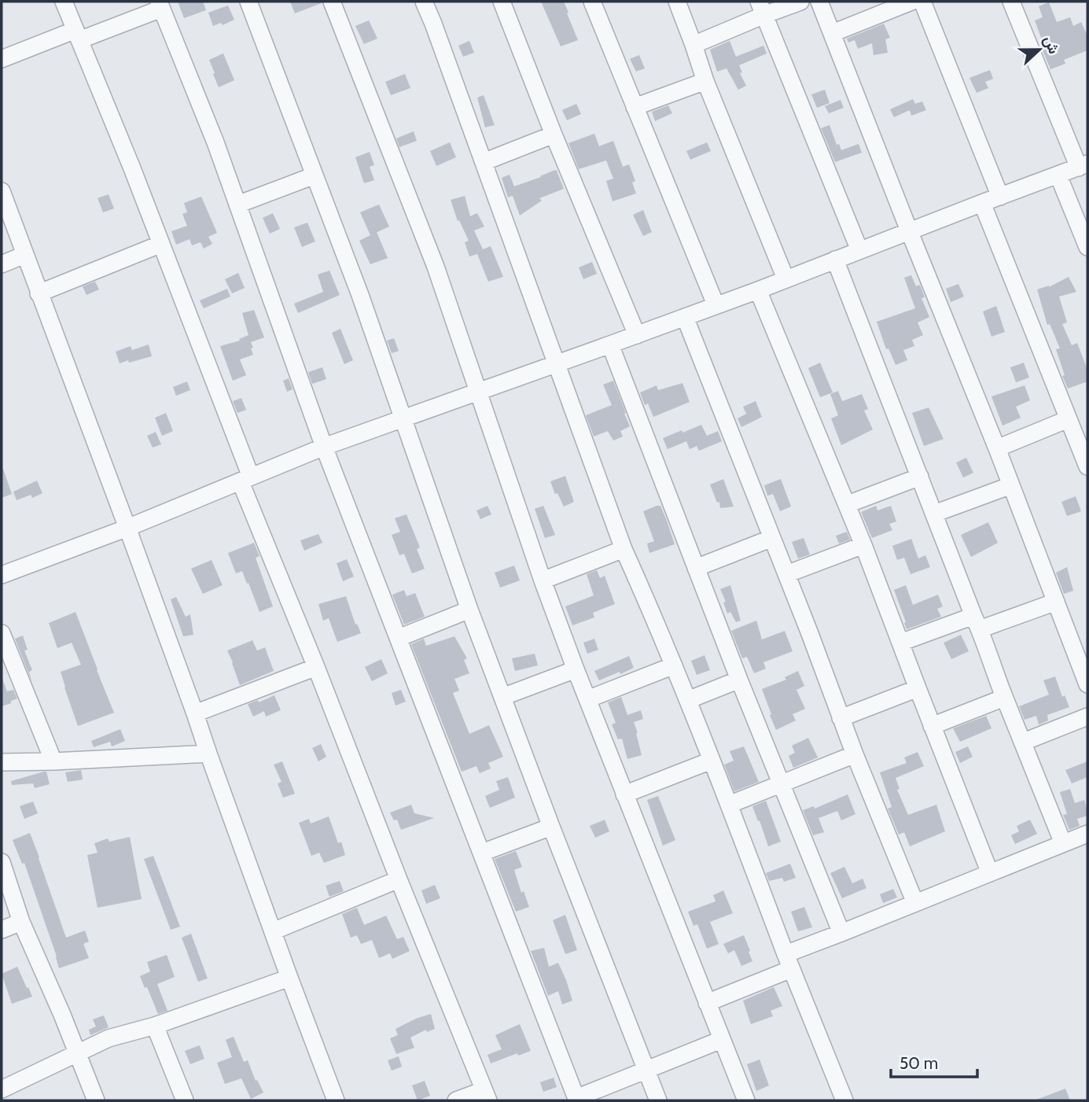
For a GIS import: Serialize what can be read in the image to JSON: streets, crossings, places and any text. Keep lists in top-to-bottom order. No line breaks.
{"scale_bar":"50 m","north":"right"}
